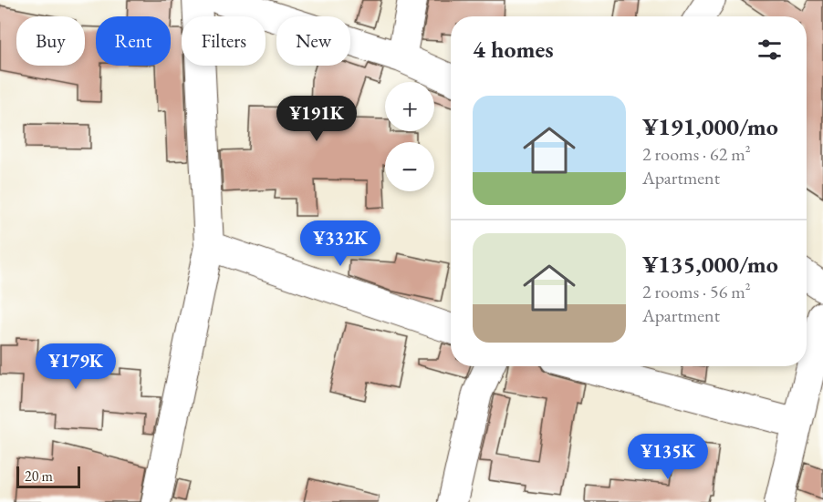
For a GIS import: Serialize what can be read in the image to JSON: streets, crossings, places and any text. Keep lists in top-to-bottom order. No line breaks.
{"scale_bar":"20 m","page":{"chip":["Buy","Rent","Filters","New"],"heading":"4 homes","map_buttons":["+","−"],"list":[{"name":"¥191,000/mo","note":"2 rooms · 62 m² · Apartment"},{"name":"¥135,000/mo","note":"2 rooms · 56 m² · Apartment"}],"price":["¥191K","¥332K","¥179K","¥135K"],"scale":"20 m"}}
